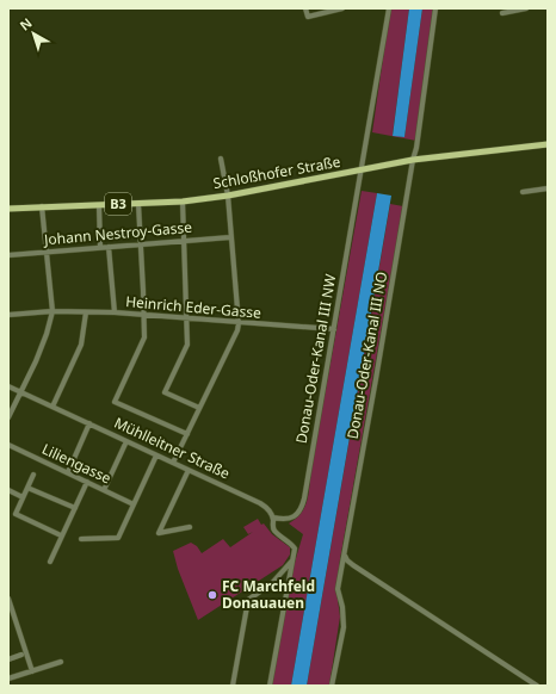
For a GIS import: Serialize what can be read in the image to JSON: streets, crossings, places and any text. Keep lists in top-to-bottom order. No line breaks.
{"streets":{"main road":["Schloßhofer Straße","B3"],"street":["Johann Nestroy-Gasse","Heinrich Eder-Gasse","Donau-Oder-Kanal III NO","Donau-Oder-Kanal III NW","Mühlleitner Straße","Liliengasse"]},"crossings":[["Schloßhofer Straße","Donau-Oder-Kanal III NO"],["Schloßhofer Straße","Donau-Oder-Kanal III NW"],["Heinrich Eder-Gasse","Donau-Oder-Kanal III NW"],["Donau-Oder-Kanal III NW","Mühlleitner Straße"]],"places":["FC Marchfeld Donauauen"],"north":"top left"}
